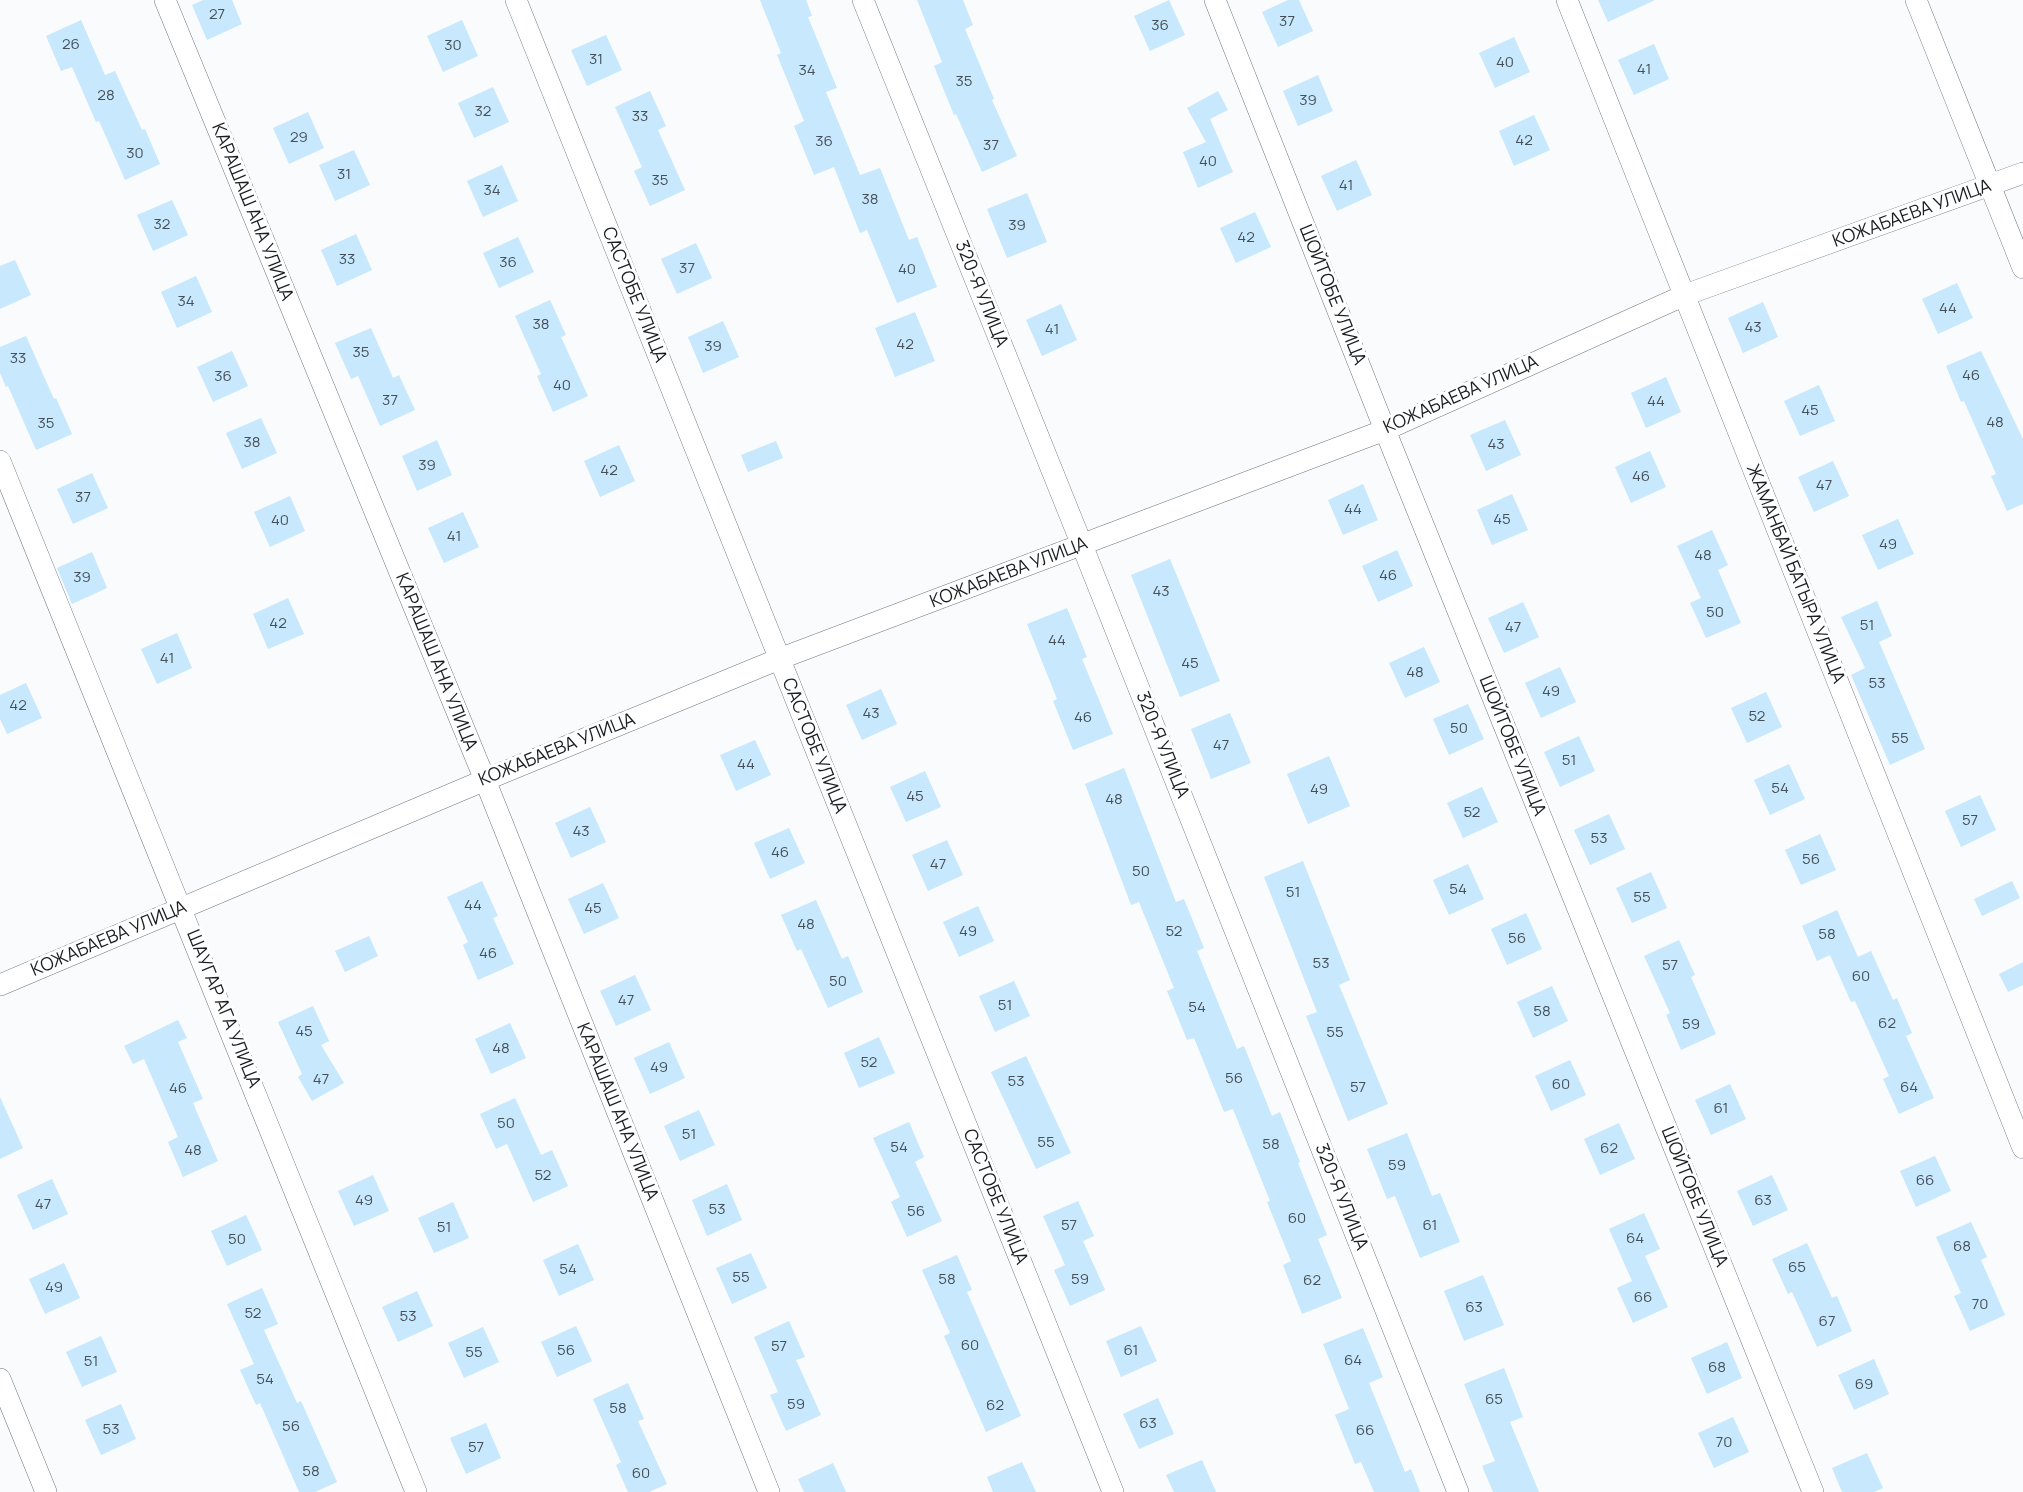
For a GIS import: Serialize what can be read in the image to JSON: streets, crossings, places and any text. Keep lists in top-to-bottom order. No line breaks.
{"streets":{"street":["КАРАШАШ АНА УЛИЦА","КОЖАБАЕВА УЛИЦА","320-Я УЛИЦА","САСТОБЕ УЛИЦА","ШОЙТОБЕ УЛИЦА","ЖАМАНБАЙ БАТЫРА УЛИЦА","ШАУГАР АГА УЛИЦА"]},"crossings":[["КАРАШАШ АНА УЛИЦА","КОЖАБАЕВА УЛИЦА"],["КОЖАБАЕВА УЛИЦА","320-Я УЛИЦА"],["КОЖАБАЕВА УЛИЦА","САСТОБЕ УЛИЦА"],["КОЖАБАЕВА УЛИЦА","ШОЙТОБЕ УЛИЦА"],["КОЖАБАЕВА УЛИЦА","ЖАМАНБАЙ БАТЫРА УЛИЦА"],["КОЖАБАЕВА УЛИЦА","ШАУГАР АГА УЛИЦА"]],"house_numbers":["27","37","36","26","30","31","40","41","34","35","28","39","32","33","29","42","36","37","30","40","31","35","41","34","38","32","39","42","33","36","37","40","34","44","38","43","41","42","39","35","33","46","36","40","37","44","45","48","35","38","43","39","42","46","47","37","44","45","40","41","49","48","46","39","43","50","42","51","47","44","41","45","48","53","49","42","43","52","46","50","55","47","51","44","54","49","45","48","52","57","43","53","46","56","47","50","54","51","55","44","45","48","49","52","58","56","46","53","57","60","50","47","51","54","58","62","59","45","55","48","52","49","56","47","53","60","57","64","46","61","50","51","55","58","54","62","48","59","52","66","49","63","47","53","56","60","57","61","51","64","50","68","65","54","55","58","59","62","49","66","70","63","52","53","67","60","57","56","61","55","64","51","68","54","69","65","59","62","58","63","56","53","66","70","57","58","60"]}
